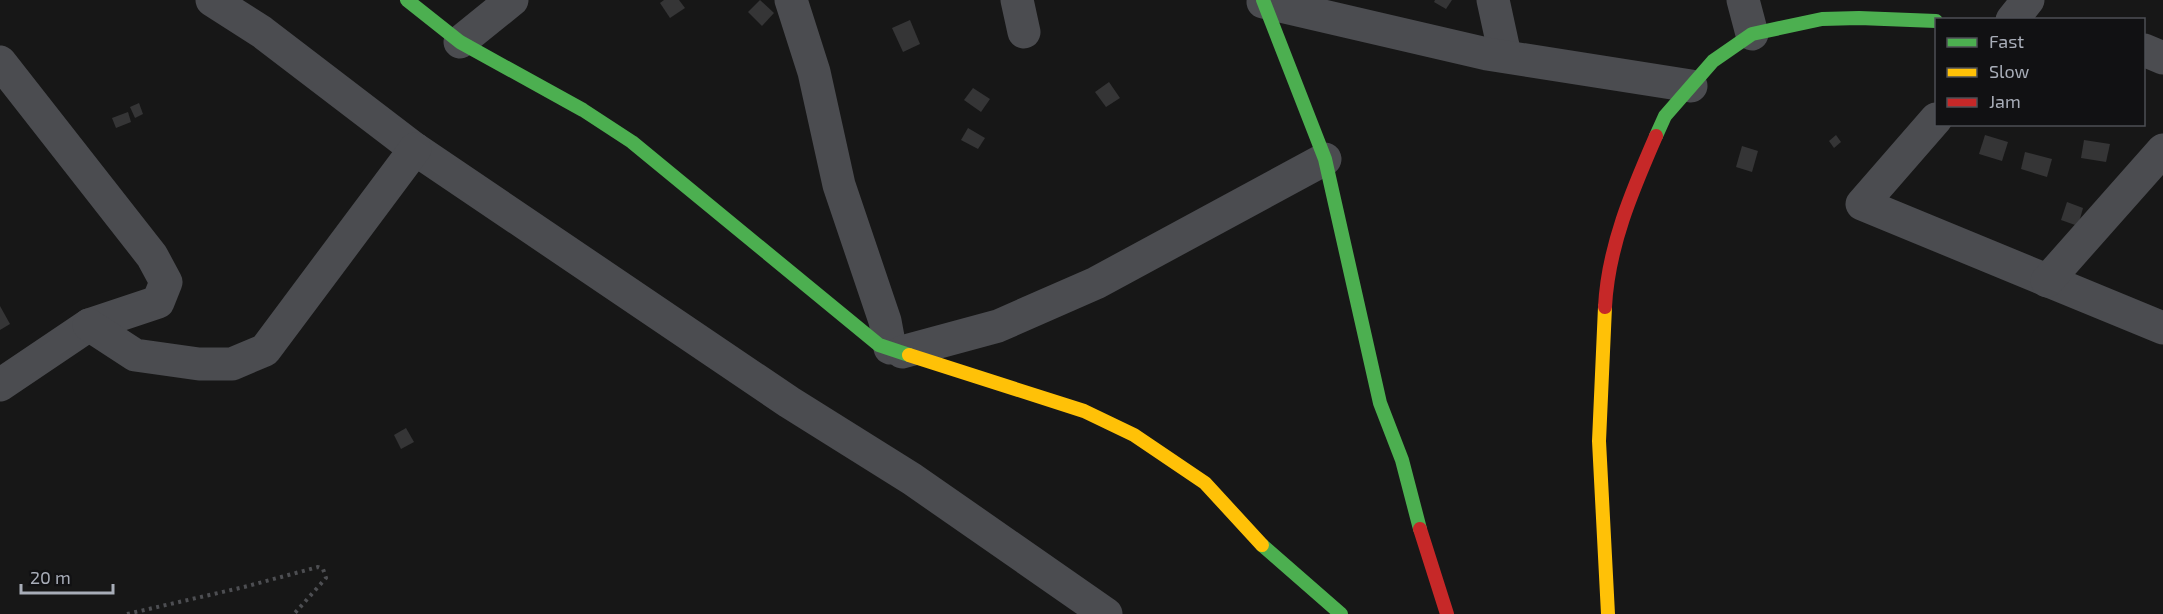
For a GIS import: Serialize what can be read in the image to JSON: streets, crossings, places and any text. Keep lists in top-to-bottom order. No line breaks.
{"legend":["Fast","Slow","Jam"],"scale_bar":"20 m"}
